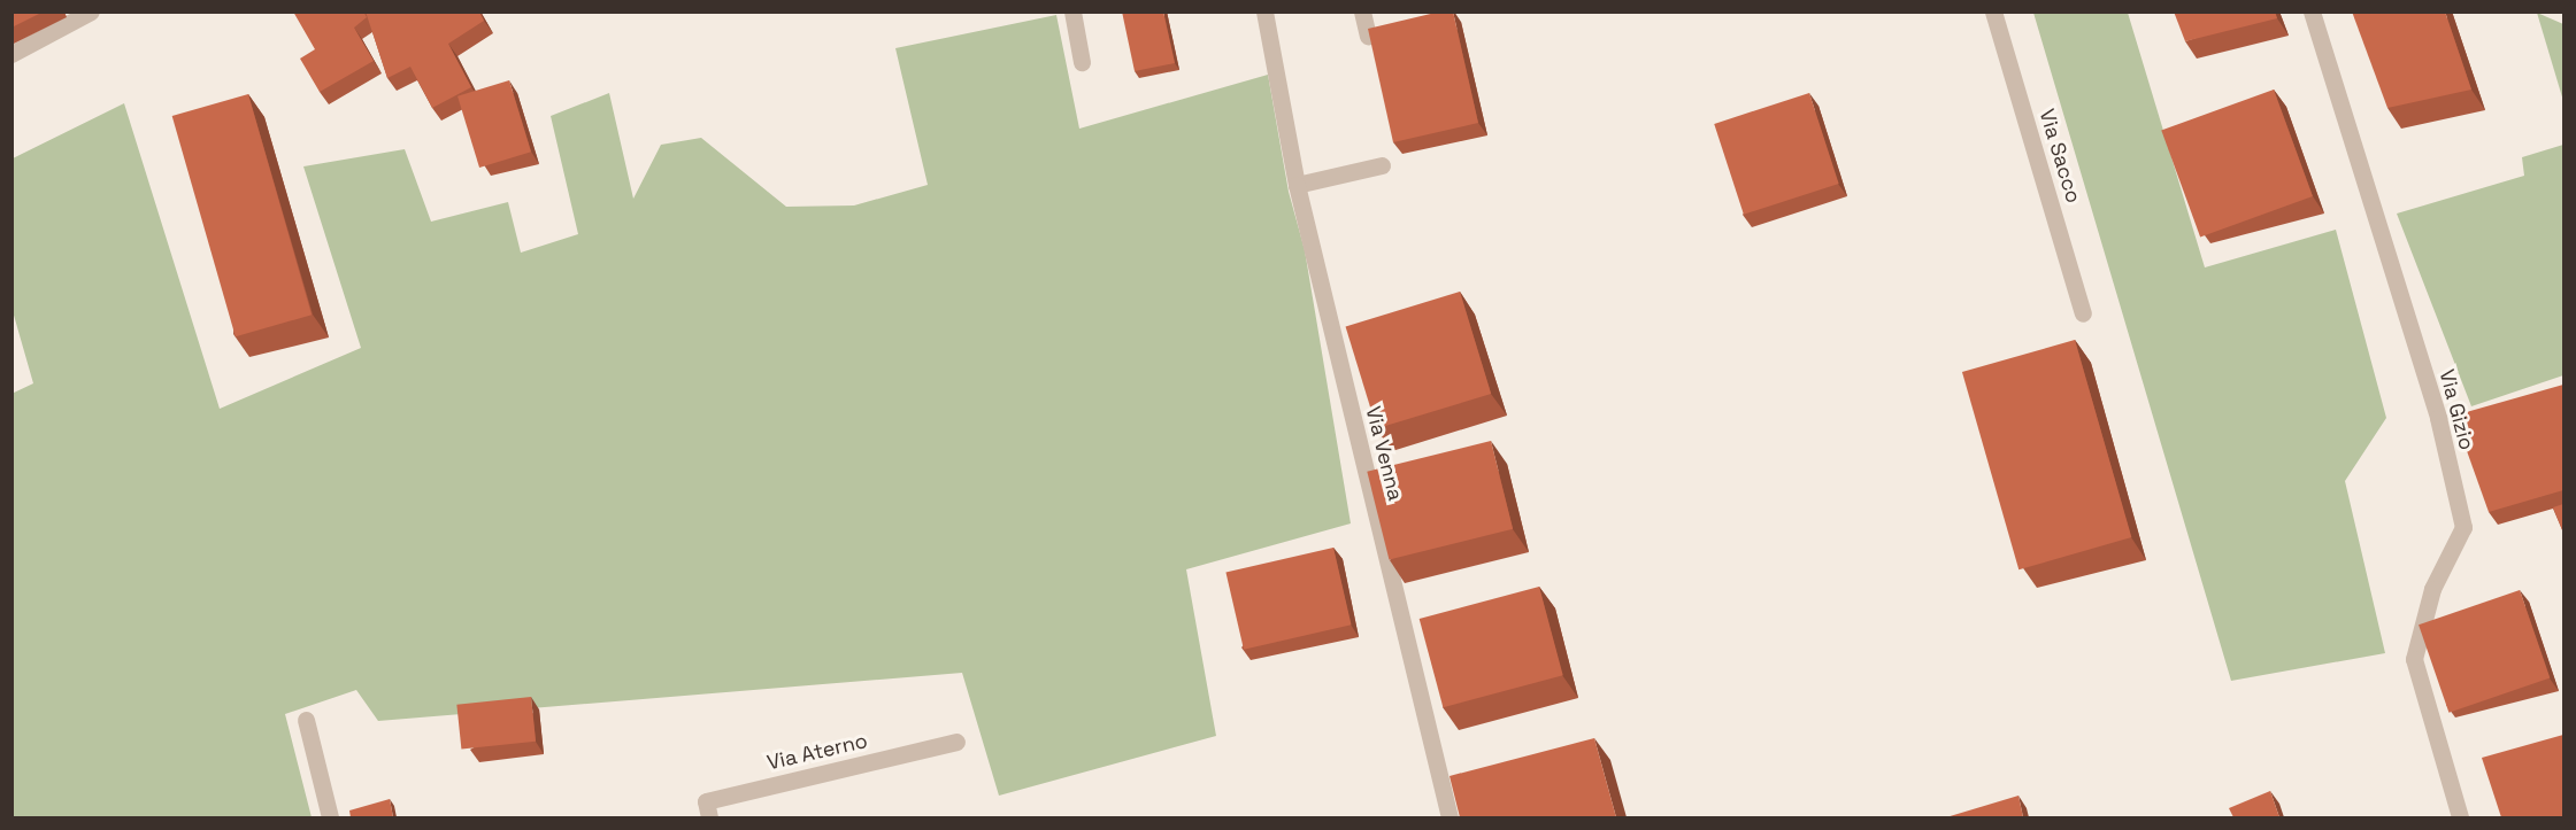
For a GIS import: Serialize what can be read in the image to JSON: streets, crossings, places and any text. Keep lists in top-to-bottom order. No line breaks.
{"streets":{"street":["Via Sacco","Via Gizio","Via Venna","Via Aterno"]}}
